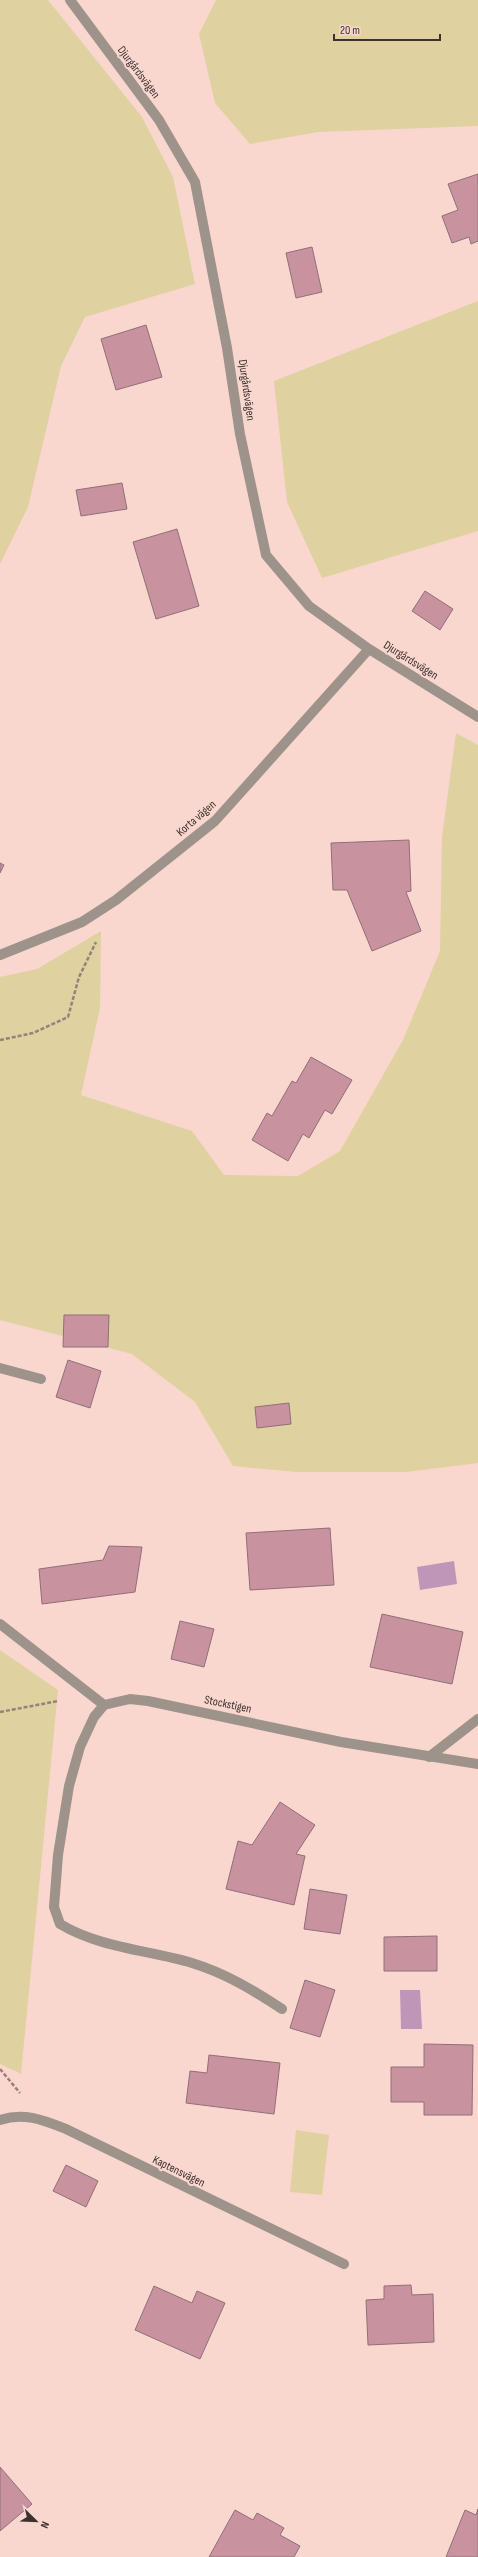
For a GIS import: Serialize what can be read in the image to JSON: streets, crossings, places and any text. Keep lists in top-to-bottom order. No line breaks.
{"streets":{"street":["Djurgårdsvägen","Korta vägen","Stockstigen","Kaptensvägen"]},"crossings":[["Djurgårdsvägen","Korta vägen"]],"scale_bar":"20 m","north":"bottom right"}
